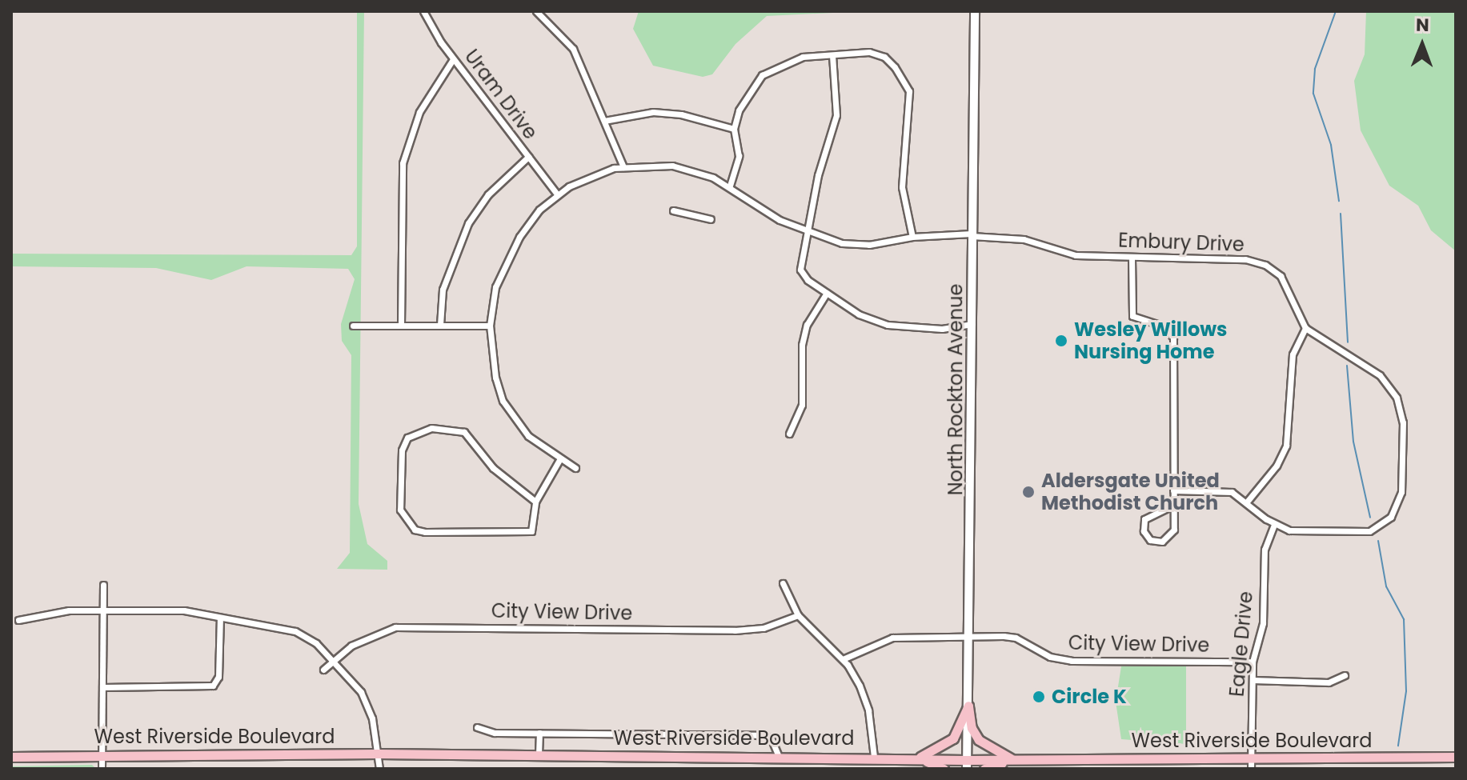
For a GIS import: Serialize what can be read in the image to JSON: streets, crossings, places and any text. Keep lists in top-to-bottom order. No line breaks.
{"streets":{"main road":["West Riverside Boulevard"],"street":["Uram Drive","Embury Drive","North Rockton Avenue","City View Drive","Eagle Drive"]},"crossings":[["Uram Drive","Embury Drive"],["Embury Drive","North Rockton Avenue"],["North Rockton Avenue","City View Drive"],["North Rockton Avenue","West Riverside Boulevard"],["City View Drive","Eagle Drive"],["Eagle Drive","West Riverside Boulevard"]],"places":["Wesley Willows Nursing Home","Aldersgate United Methodist Church","Circle K"],"north":"top"}
